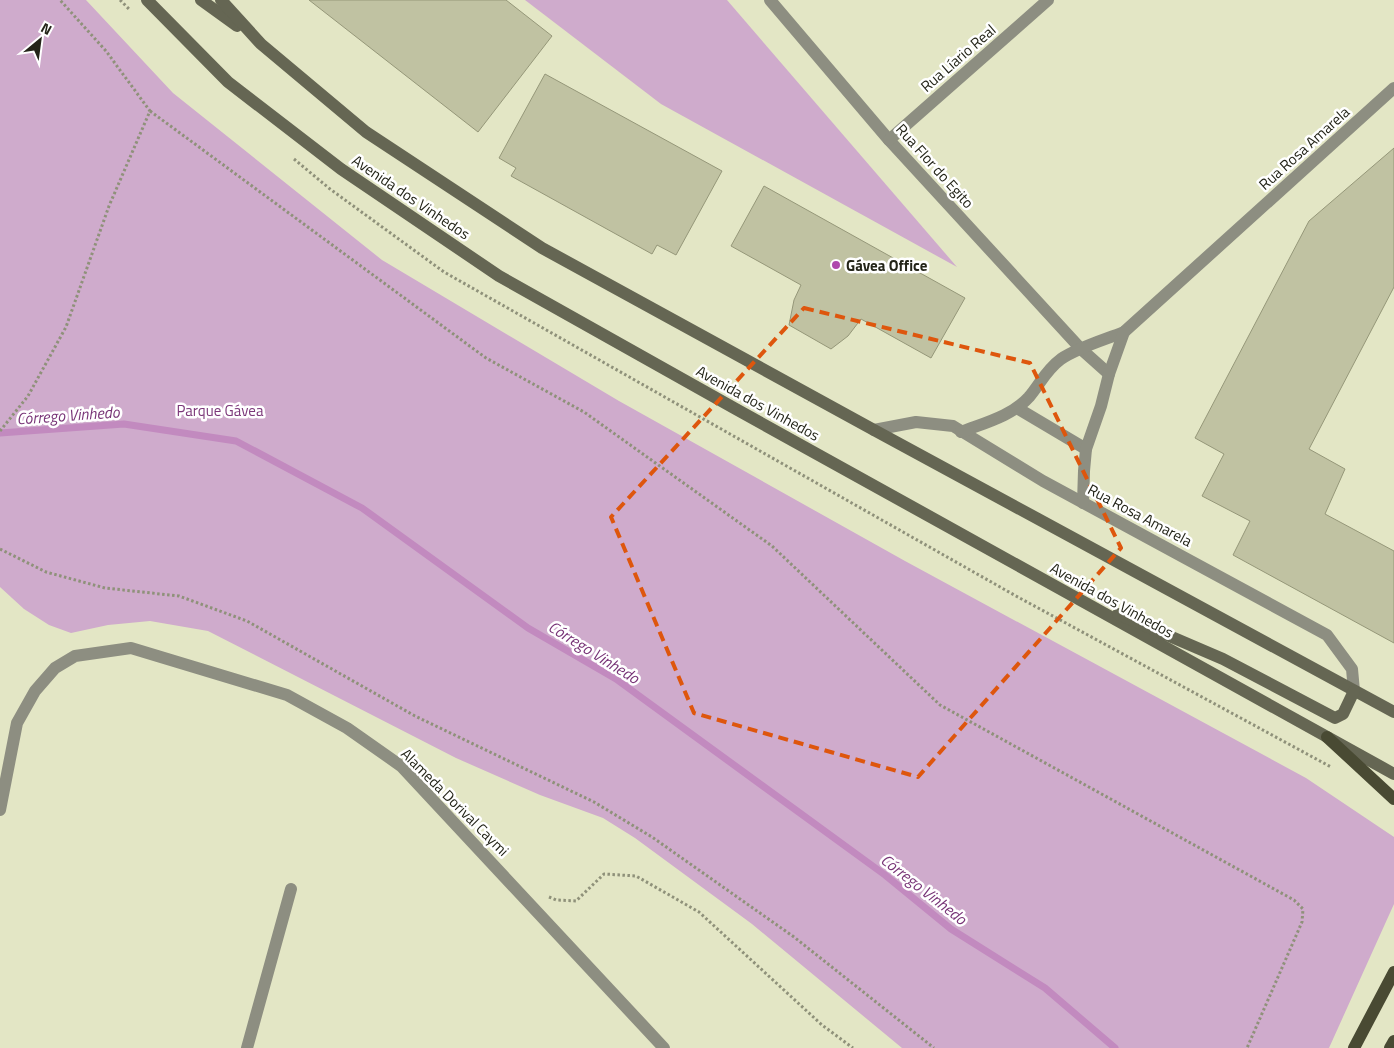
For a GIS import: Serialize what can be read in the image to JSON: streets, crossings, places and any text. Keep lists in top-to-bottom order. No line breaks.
{"streets":{"main road":["Avenida dos Vinhedos"],"street":["Rua Líario Real","Rua Rosa Amarela","Rua Flor do Egito","Alameda Dorival Caymi"]},"crossings":[["Rua Líario Real","Rua Flor do Egito"],["Rua Rosa Amarela","Rua Flor do Egito"],["Rua Rosa Amarela","Avenida dos Vinhedos"]],"water":["Córrego Vinhedo"],"parks":["Parque Gávea"],"places":["Gávea Office"],"north":"top right"}
